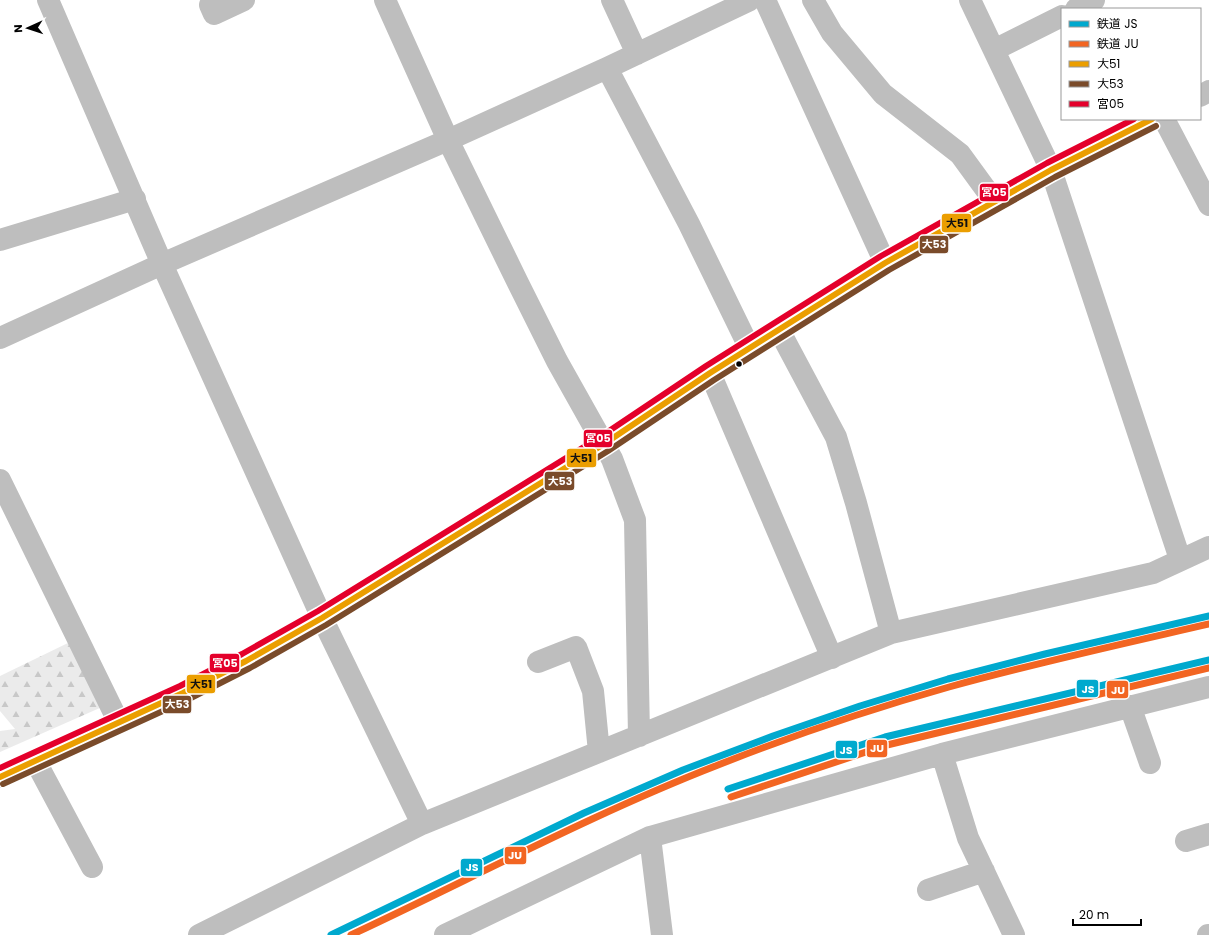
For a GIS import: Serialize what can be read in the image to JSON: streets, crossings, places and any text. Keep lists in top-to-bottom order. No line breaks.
{"lines":["transit line 大51","transit line 宮05","transit line 大53","rail line JS","rail line JU"],"legend":["鉄道 JS","鉄道 JU","大51","大53","宮05"],"scale_bar":"20 m","north":"left"}
